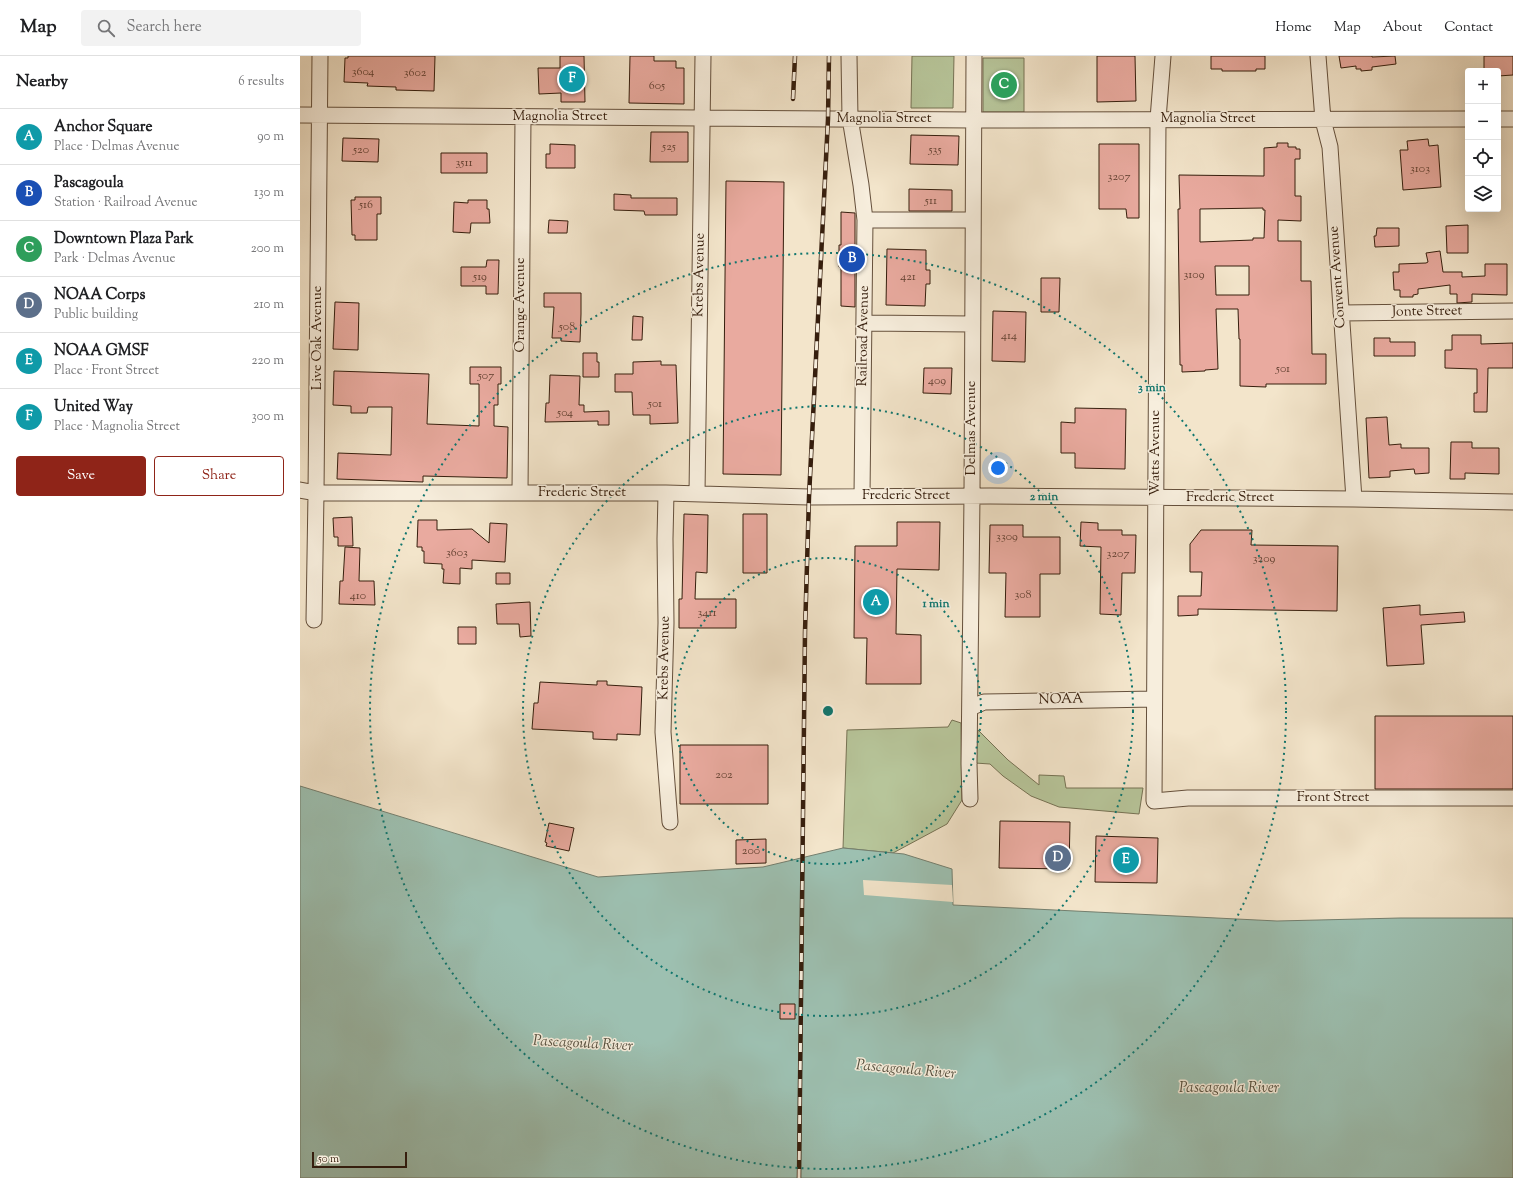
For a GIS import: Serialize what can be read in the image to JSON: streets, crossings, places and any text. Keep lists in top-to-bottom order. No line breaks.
{"streets":{"street":["Magnolia Street","Krebs Avenue","Convent Avenue","Orange Avenue","Jonte Street","Railroad Avenue","Live Oak Avenue","Delmas Avenue","Watts Avenue","Frederic Street","NOAA","Front Street"]},"crossings":[["Magnolia Street","Krebs Avenue"],["Magnolia Street","Convent Avenue"],["Magnolia Street","Orange Avenue"],["Magnolia Street","Railroad Avenue"],["Magnolia Street","Live Oak Avenue"],["Magnolia Street","Delmas Avenue"],["Magnolia Street","Watts Avenue"],["Krebs Avenue","Frederic Street"],["Convent Avenue","Jonte Street"],["Convent Avenue","Frederic Street"],["Orange Avenue","Frederic Street"],["Railroad Avenue","Frederic Street"],["Live Oak Avenue","Frederic Street"],["Delmas Avenue","Frederic Street"],["Delmas Avenue","NOAA"],["Watts Avenue","Frederic Street"],["Watts Avenue","NOAA"],["Watts Avenue","Front Street"]],"water":["Pascagoula River"],"house_numbers":["3604","3602","605","525","520","535","3511","3103","3207","511","516","3109","519","421","508","414","501","507","409","501","504","3309","3603","3207","3209","308","410","3411","202","200"],"scale_bar":"50 m","page":{"header":"Map","search":"Search here","nav":["Home","Map","About","Contact"],"heading":["Nearby","6 results"],"pins":["F","C","B","A","D","E"],"map_buttons":["+","−"],"list":[{"mark":"A","name":"Anchor Square","note":"Place · Delmas Avenue","value":"90 m"},{"mark":"B","name":"Pascagoula","note":"Station · Railroad Avenue","value":"130 m"},{"mark":"C","name":"Downtown Plaza Park","note":"Park · Delmas Avenue","value":"200 m"},{"mark":"D","name":"NOAA Corps","note":"Public building","value":"210 m"},{"mark":"E","name":"NOAA GMSF","note":"Place · Front Street","value":"220 m"},{"mark":"F","name":"United Way","note":"Place · Magnolia Street","value":"300 m"}],"buttons":["Save","Share"],"scale":"50 m"},"rings":["3 min","2 min","1 min"]}
